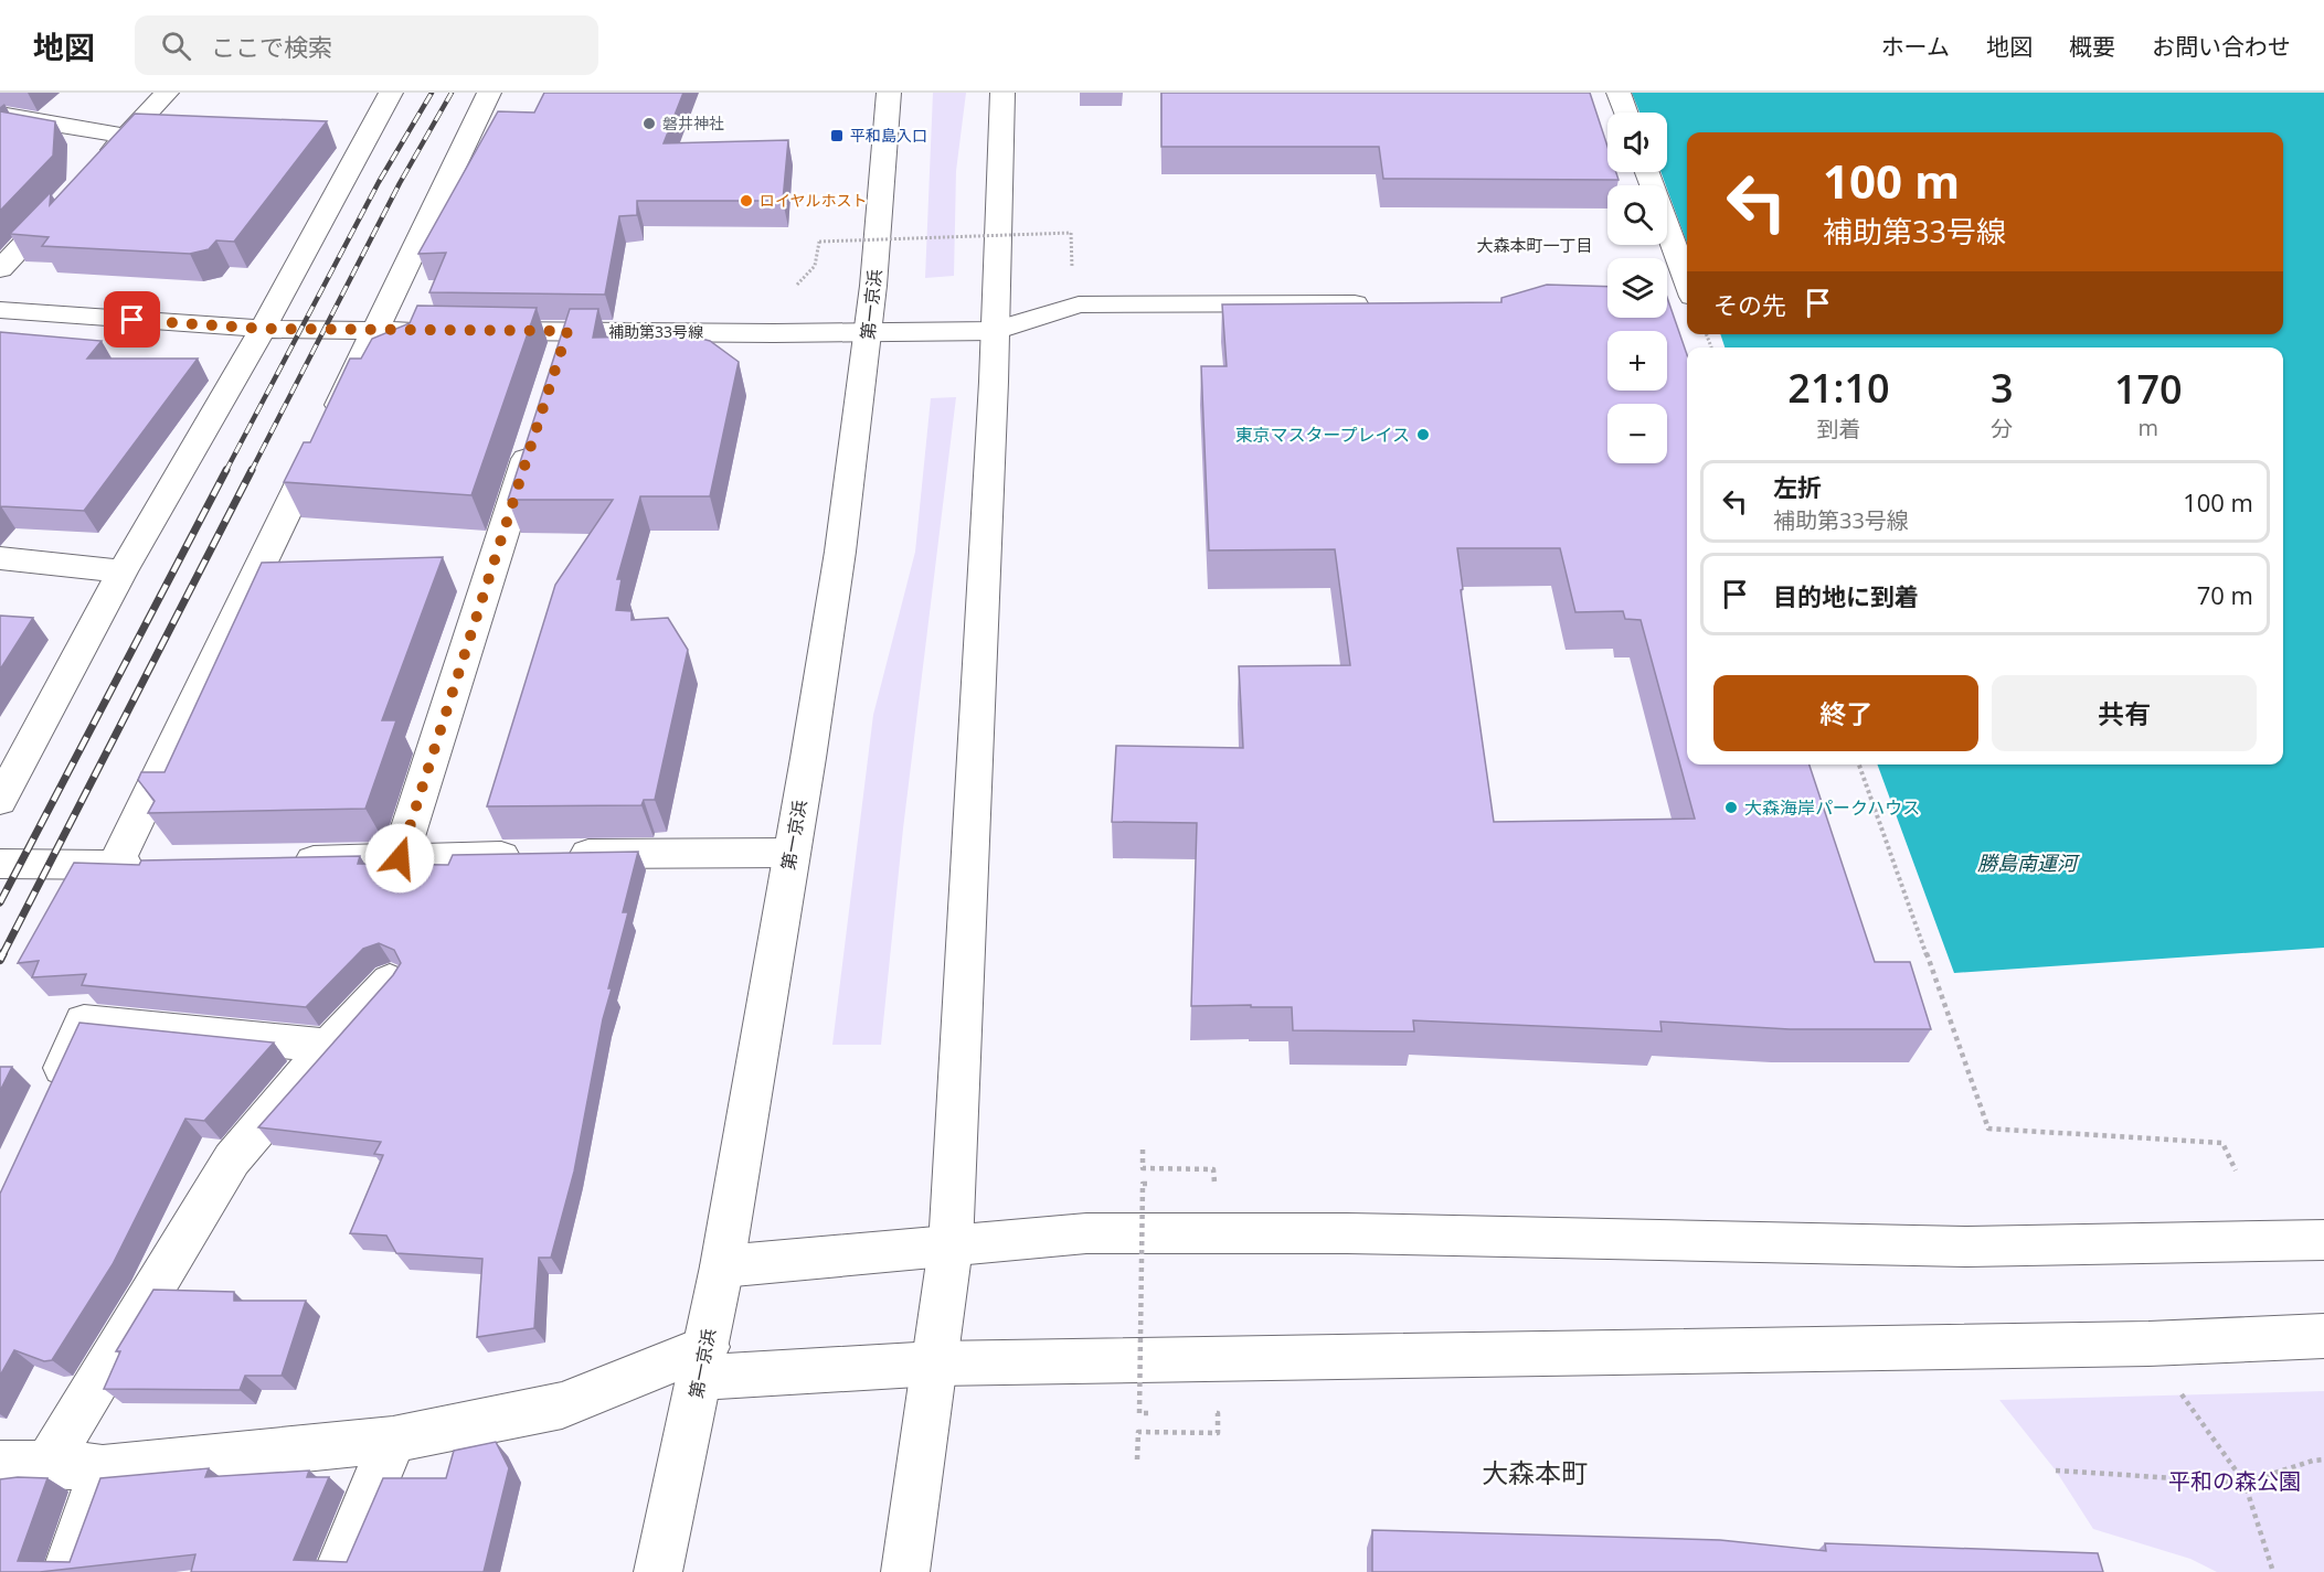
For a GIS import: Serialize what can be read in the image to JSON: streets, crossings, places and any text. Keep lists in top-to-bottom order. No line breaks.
{"streets":{"main road":["第一京浜","補助第33号線"]},"crossings":[["第一京浜","補助第33号線"]],"districts":["大森本町一丁目","大森本町"],"water":["勝島南運河"],"parks":["平和の森公園"],"places":{"other":["磐井神社","ロイヤルホスト","東京マスタープレイス","大森海岸パークハウス"],"transit":["平和島入口"]},"page":{"header":"地図","search":"ここで検索","nav":["ホーム","地図","概要","お問い合わせ"],"map_buttons":["+","−"],"turn":["100 m","補助第33号線"],"then":"その先","eta":["21:10","到着","3","分","170","m"],"list":[{"name":"左折","note":"補助第33号線","value":"100 m"},{"name":"目的地に到着","value":"70 m"}],"buttons":["終了","共有"]}}
